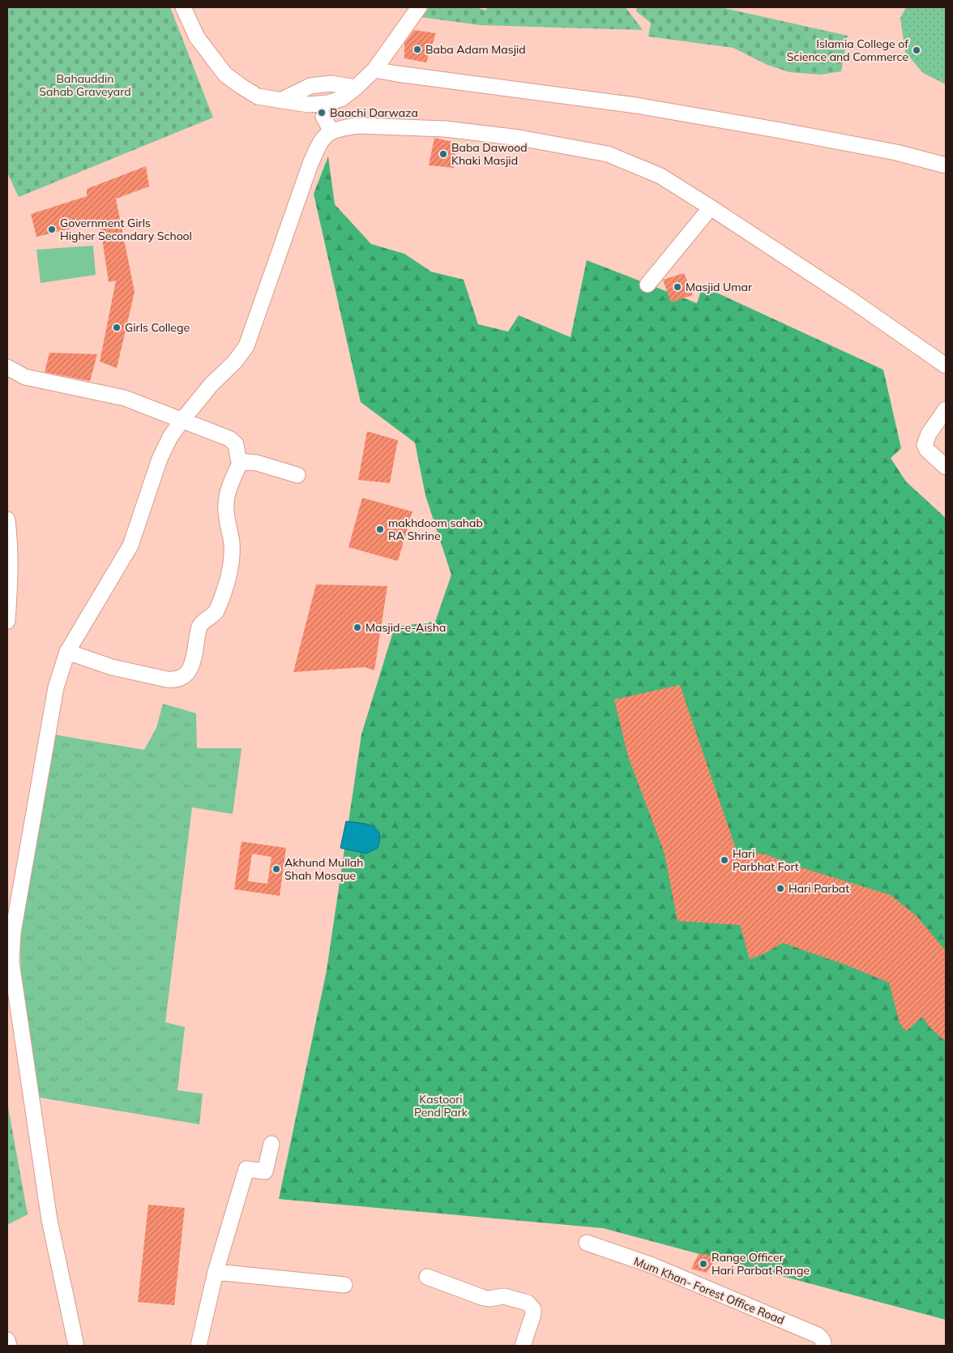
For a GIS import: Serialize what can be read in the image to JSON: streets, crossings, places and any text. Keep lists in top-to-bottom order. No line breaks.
{"streets":{"street":["Mum Khan- Forest Office Road"]},"parks":["Bahauddin Sahab Graveyard","Kastoori Pend Park"],"places":["Baba Adam Masjid","Islamia College of Science and Commerce","Baachi Darwaza","Baba Dawood Khaki Masjid","Government Girls Higher Secondary School","Masjid Umar","Girls College","makhdoom sahab RA Shrine","Masjid-e-Aisha","Hari Parbhat Fort","Akhund Mullah Shah Mosque","Hari Parbat","Range Officer Hari Parbat Range"]}
